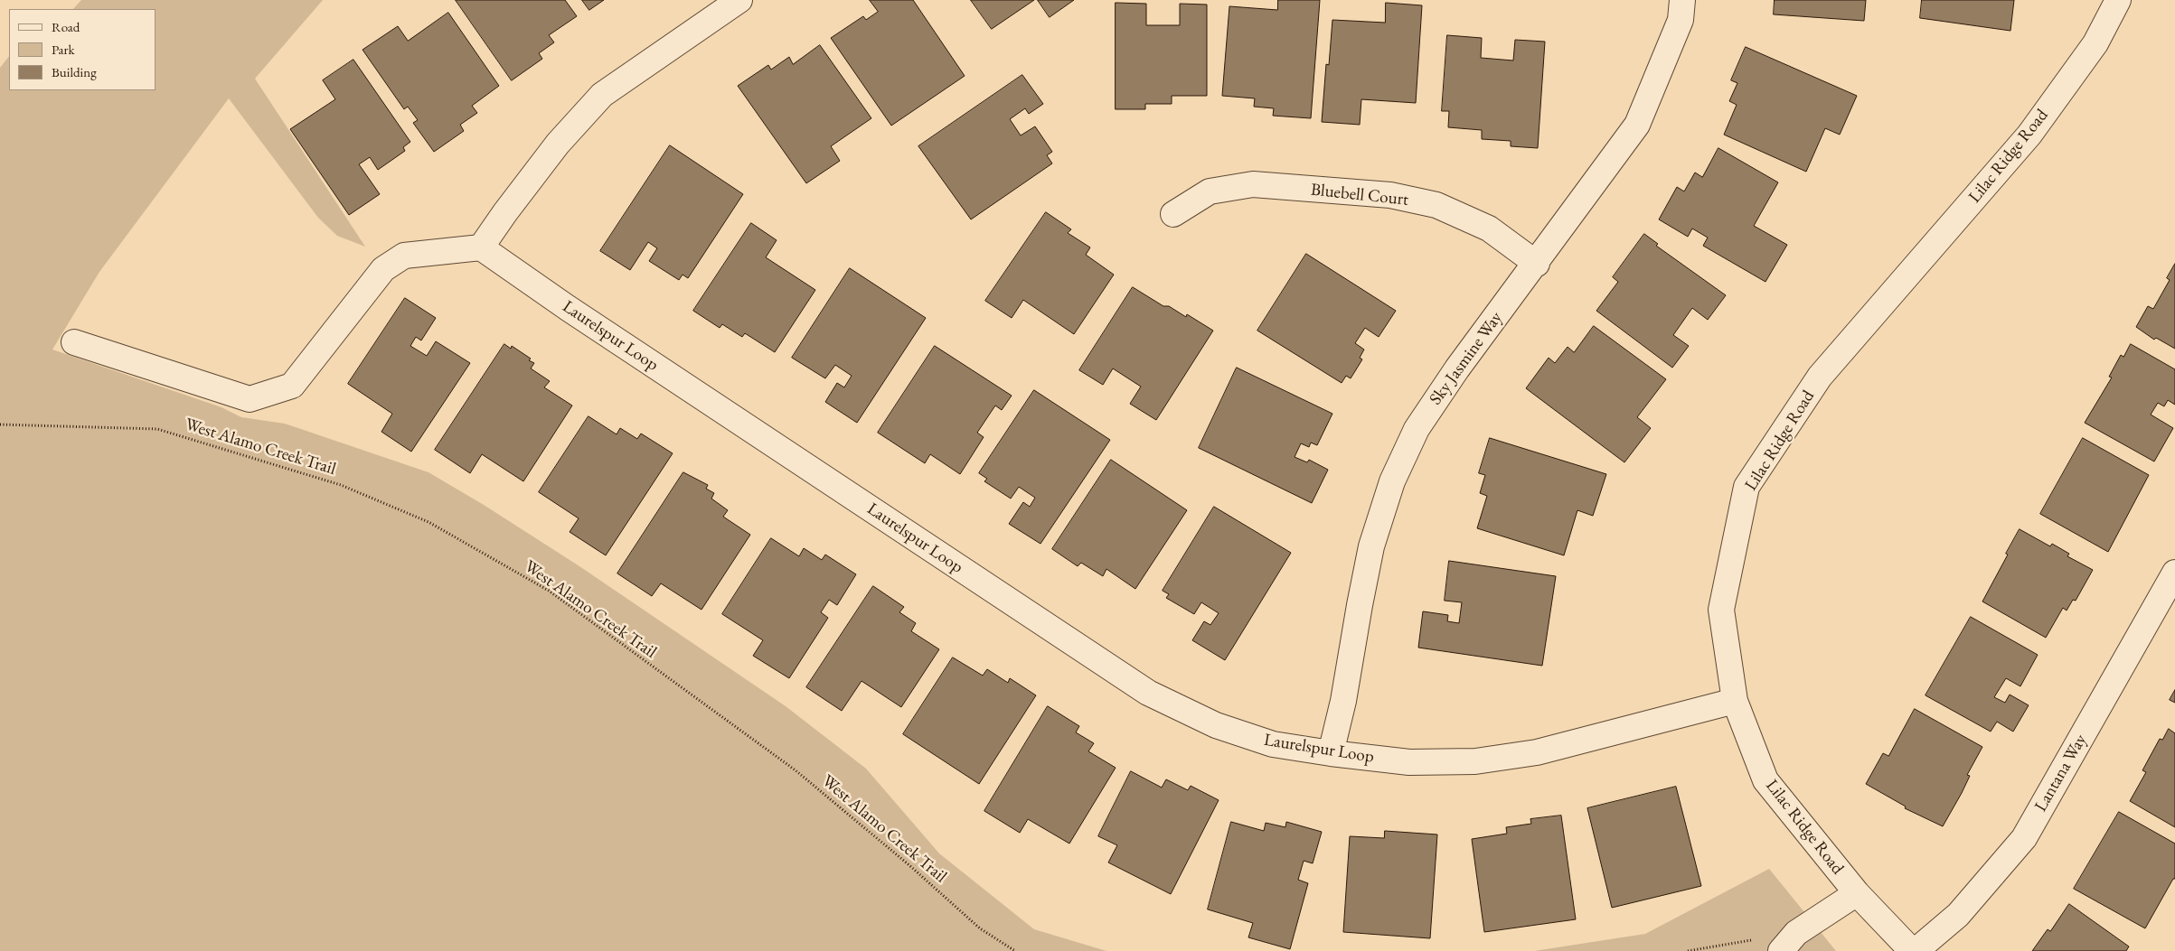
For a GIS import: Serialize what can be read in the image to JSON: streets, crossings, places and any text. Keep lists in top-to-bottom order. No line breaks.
{"streets":{"street":["Lilac Ridge Road","Bluebell Court","Laurelspur Loop","Sky Jasmine Way","Lantana Way"],"path":["West Alamo Creek Trail"]},"crossings":[["Lilac Ridge Road","Laurelspur Loop"],["Bluebell Court","Sky Jasmine Way"],["Laurelspur Loop","Sky Jasmine Way"]],"legend":["Road","Park","Building"]}
